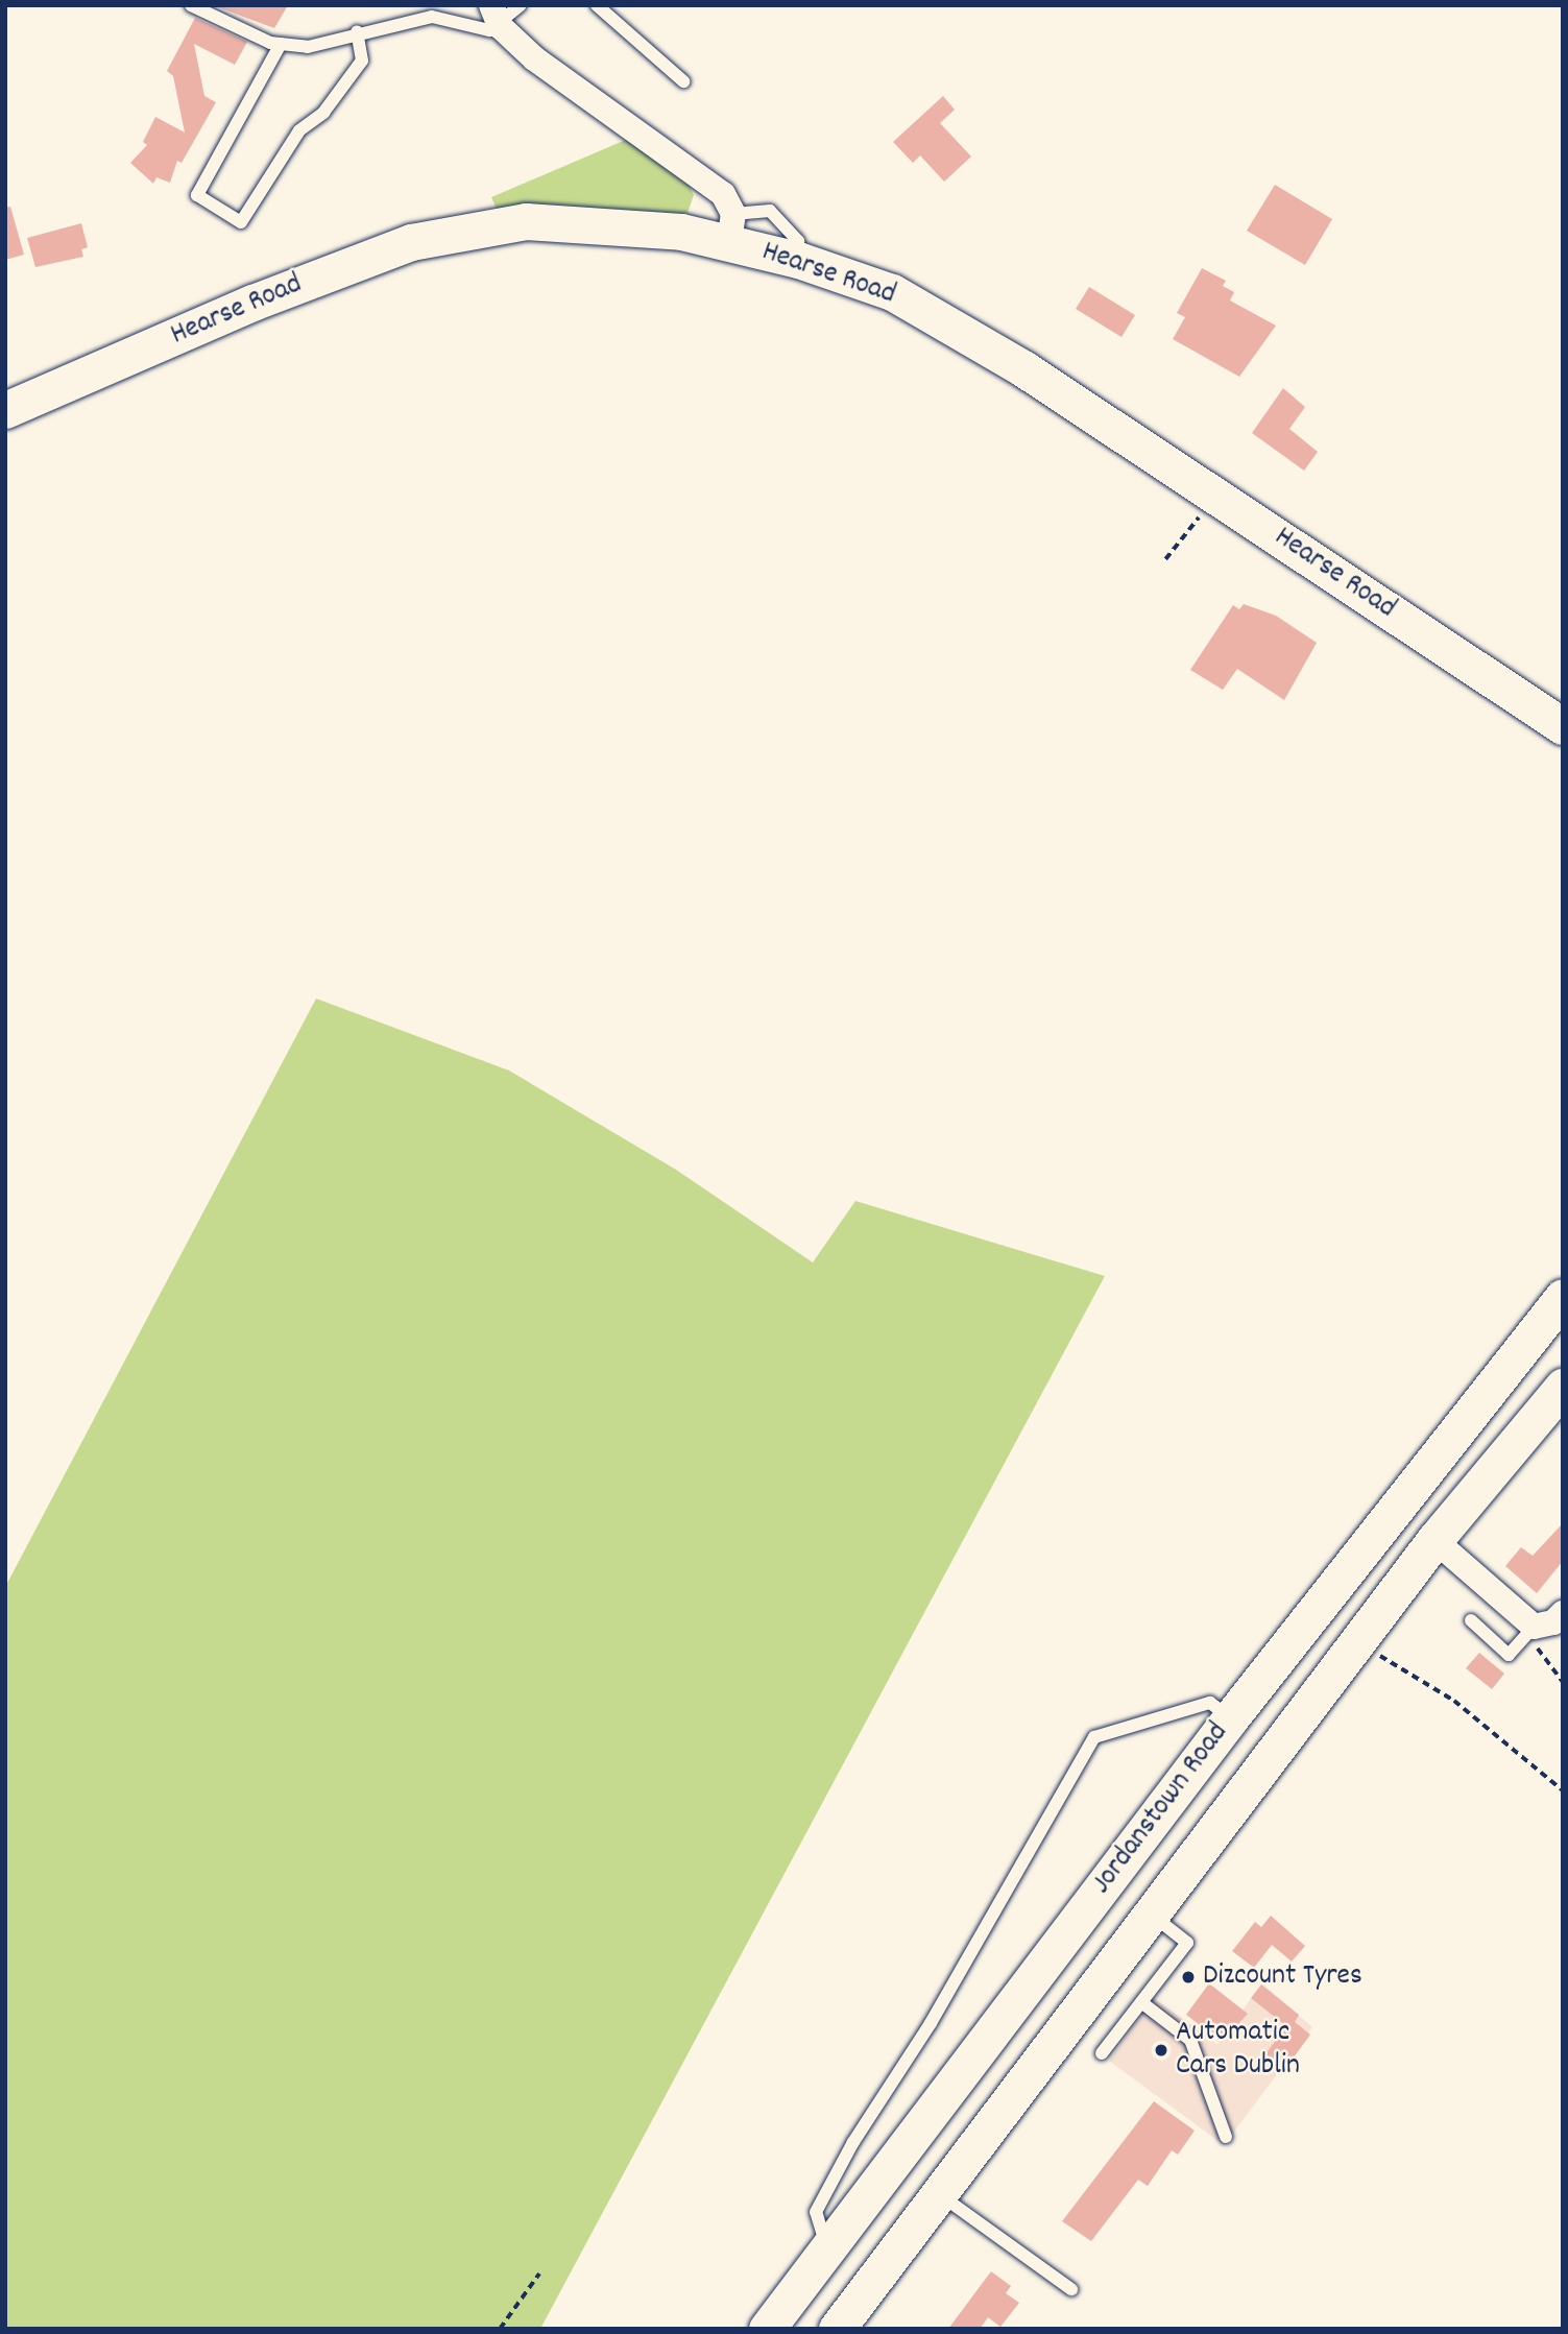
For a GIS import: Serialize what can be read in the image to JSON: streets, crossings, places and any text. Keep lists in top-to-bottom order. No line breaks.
{"streets":{"main road":["Hearse Road","Jordanstown Road"]},"places":["Dizcount Tyres","Automatic Cars Dublin"]}
